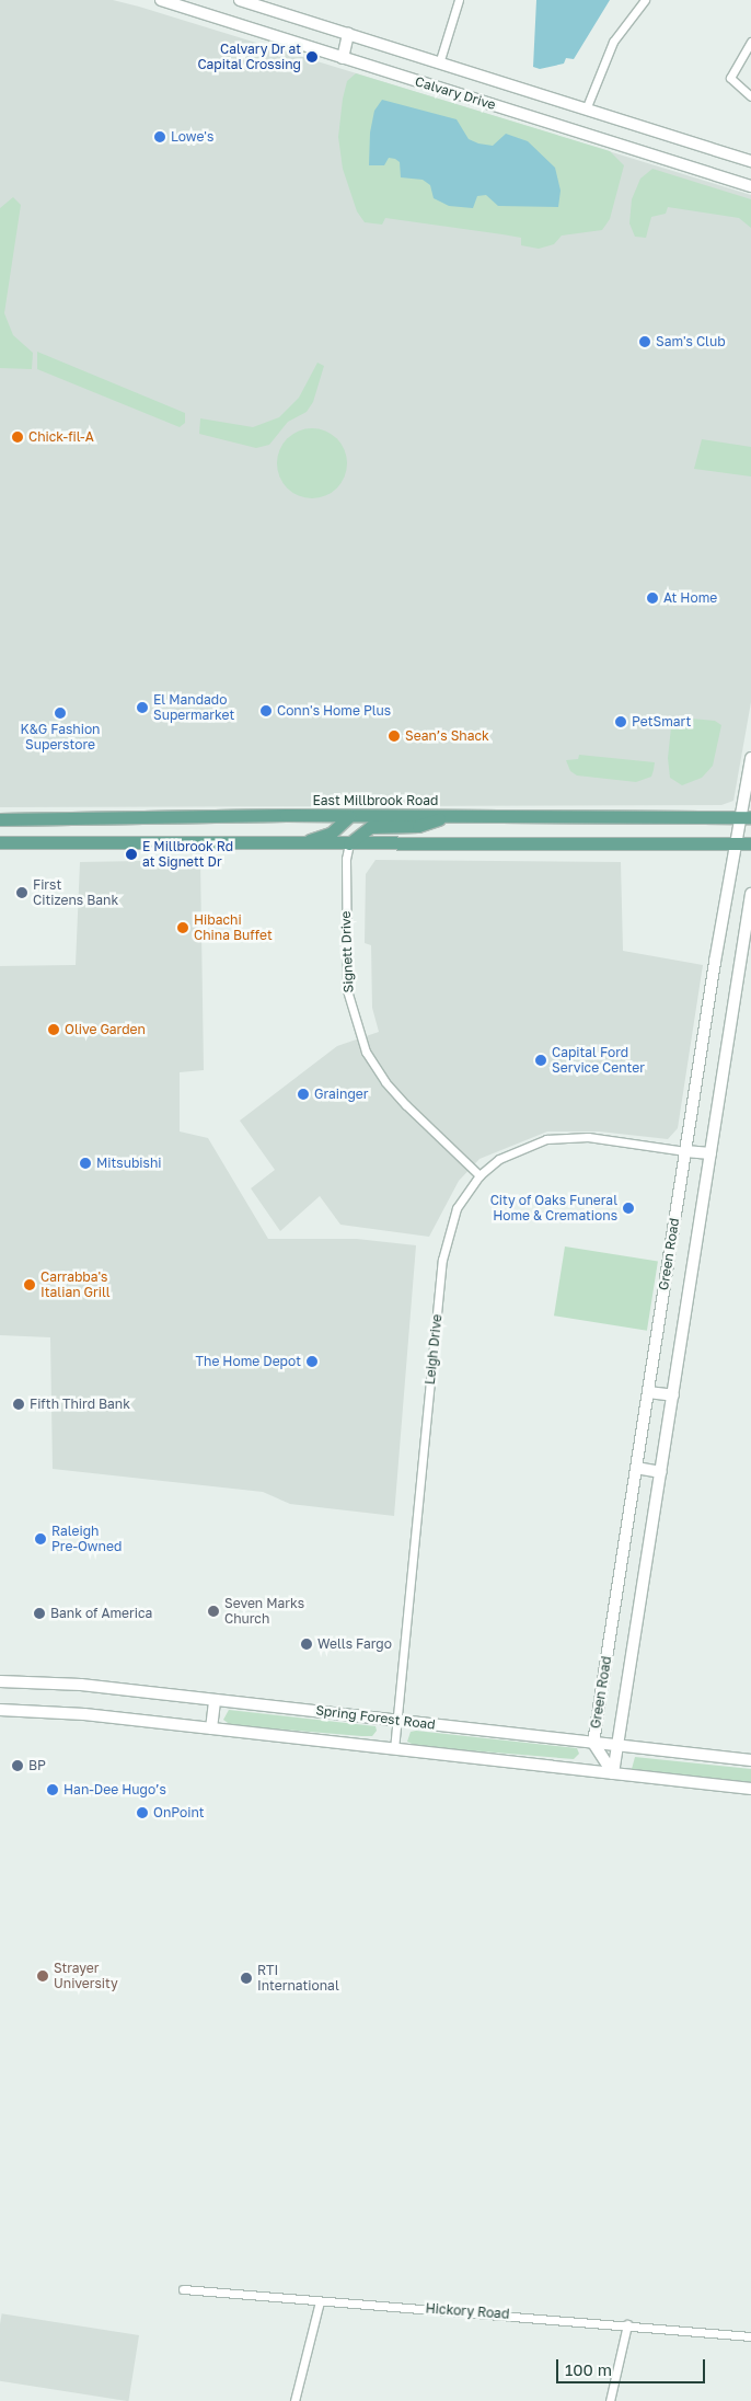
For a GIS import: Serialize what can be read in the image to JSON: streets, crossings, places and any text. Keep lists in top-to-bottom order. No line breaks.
{"streets":{"main road":["East Millbrook Road"],"street":["Calvary Drive","Signett Drive","Green Road","Leigh Drive","Spring Forest Road","Hickory Road"]},"crossings":[["East Millbrook Road","Green Road"],["Signett Drive","Leigh Drive"],["Green Road","Leigh Drive"],["Green Road","Spring Forest Road"],["Leigh Drive","Spring Forest Road"]],"places":["Calvary Dr at Capital Crossing","Lowe's","Sam's Club","Chick-fil-A","At Home","El Mandado Supermarket","Conn's Home Plus","K&G Fashion Superstore","PetSmart","Sean’s Shack","E Millbrook Rd at Signett Dr","First Citizens Bank","Hibachi China Buffet","Olive Garden","Capital Ford Service Center","Grainger","Mitsubishi","City of Oaks Funeral Home & Cremations","Carrabba's Italian Grill","The Home Depot","Fifth Third Bank","Raleigh Pre-Owned","Seven Marks Church","Bank of America","Wells Fargo","BP","Han-Dee Hugo’s","OnPoint","Strayer University","RTI International"],"scale_bar":"100 m"}
